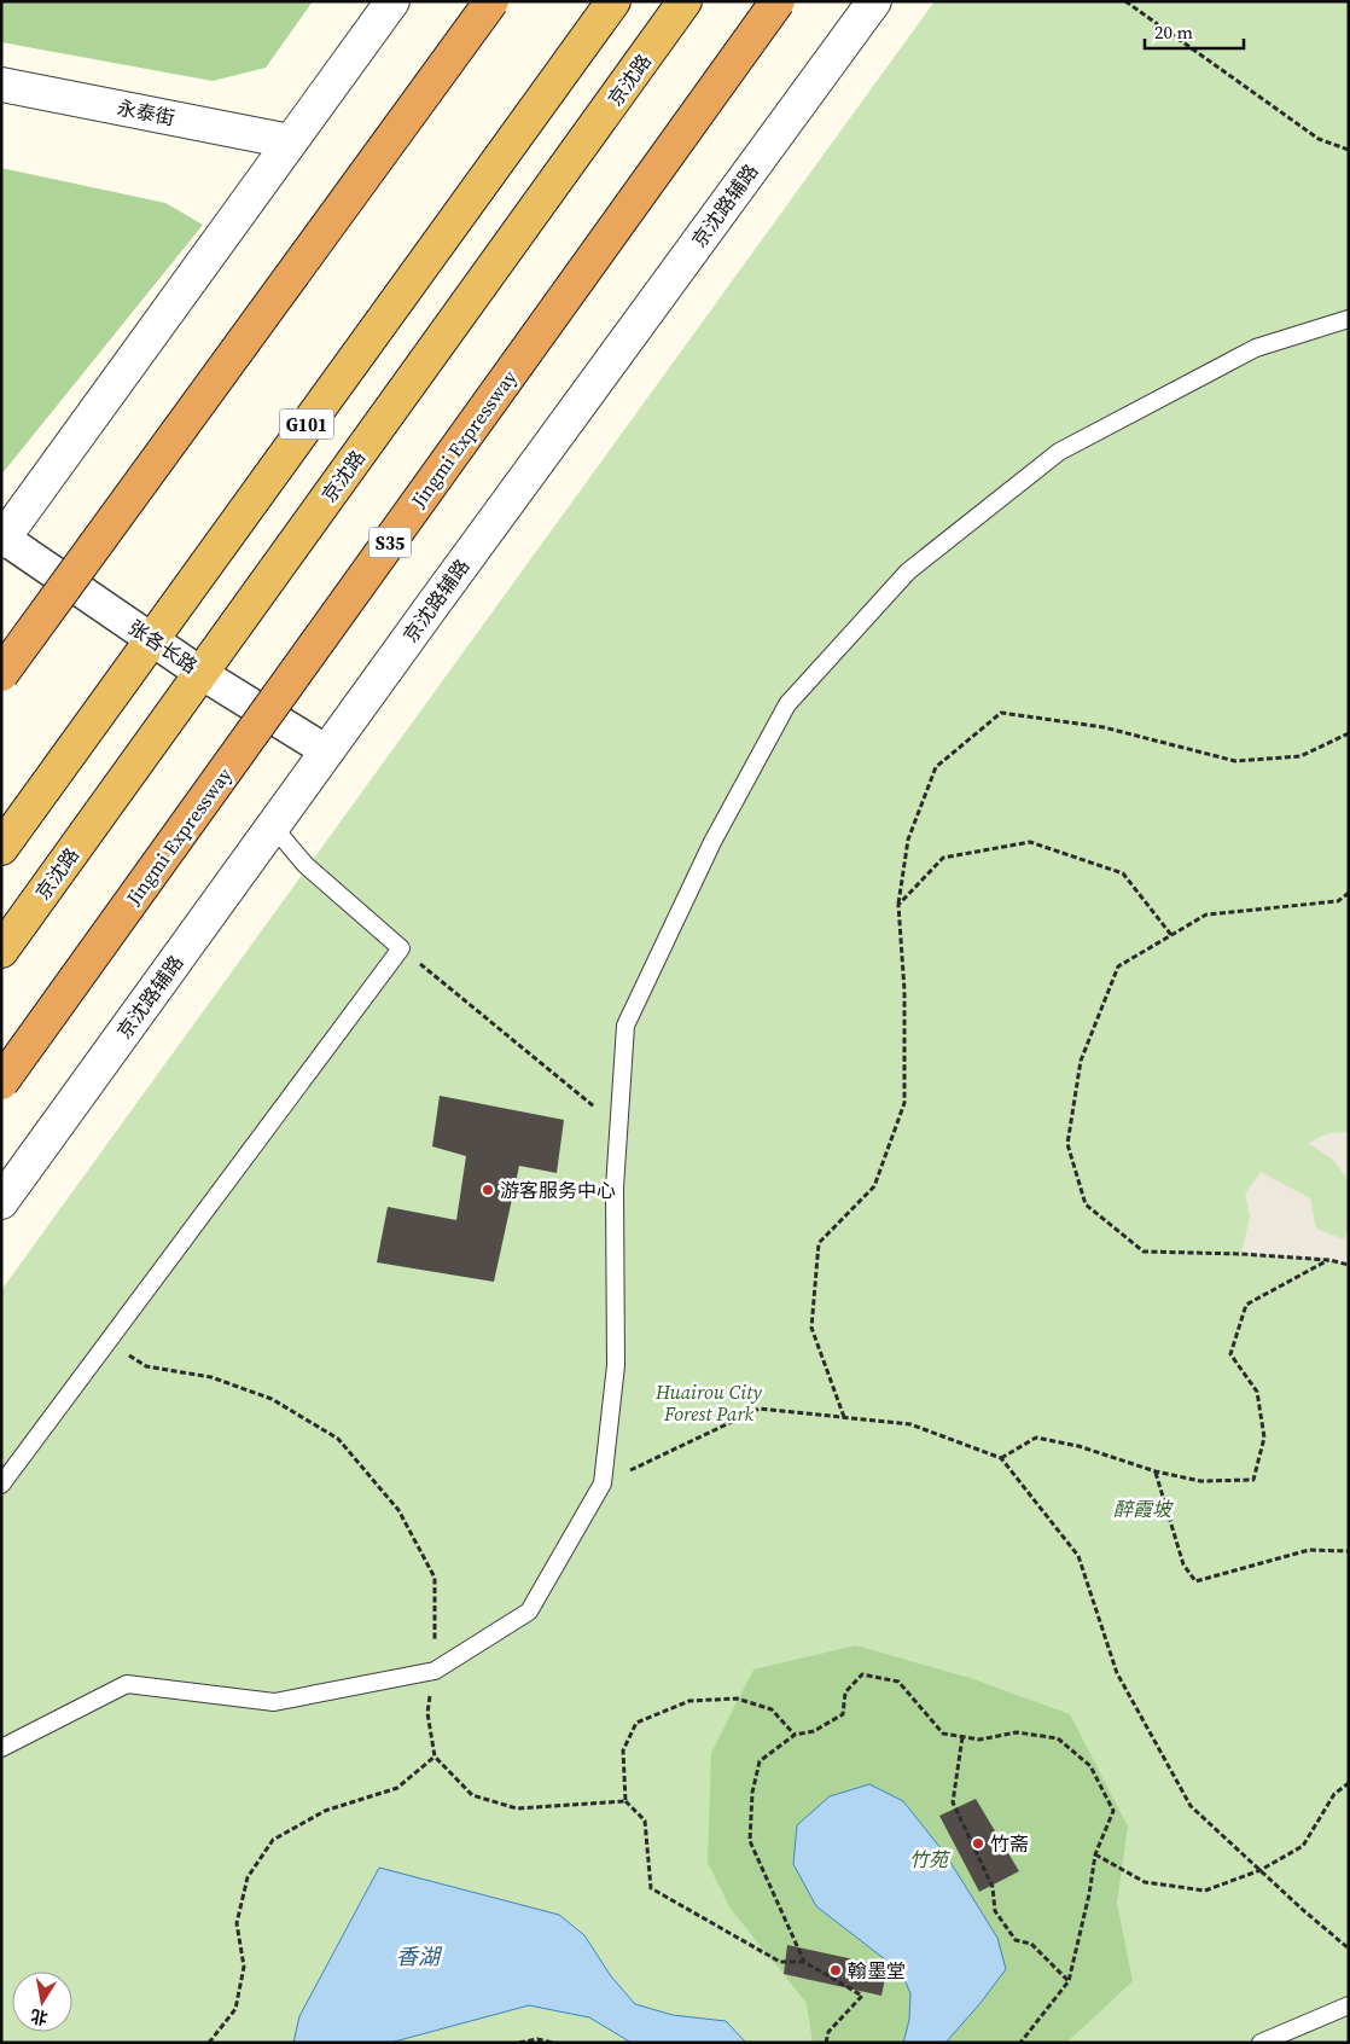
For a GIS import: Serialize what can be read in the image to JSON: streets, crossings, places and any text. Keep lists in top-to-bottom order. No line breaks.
{"streets":{"highway":["京沈路","G101","Jingmi Expressway","S35"],"street":["永泰街","京沈路辅路","张各长路"]},"crossings":[["京沈路","张各长路"],["京沈路辅路","张各长路"],["G101","张各长路"]],"water":["香湖"],"parks":["Huairou City Forest Park","醉霞坡","竹苑"],"places":["游客服务中心","竹斋","翰墨堂"],"scale_bar":"20 m","north":"bottom"}
